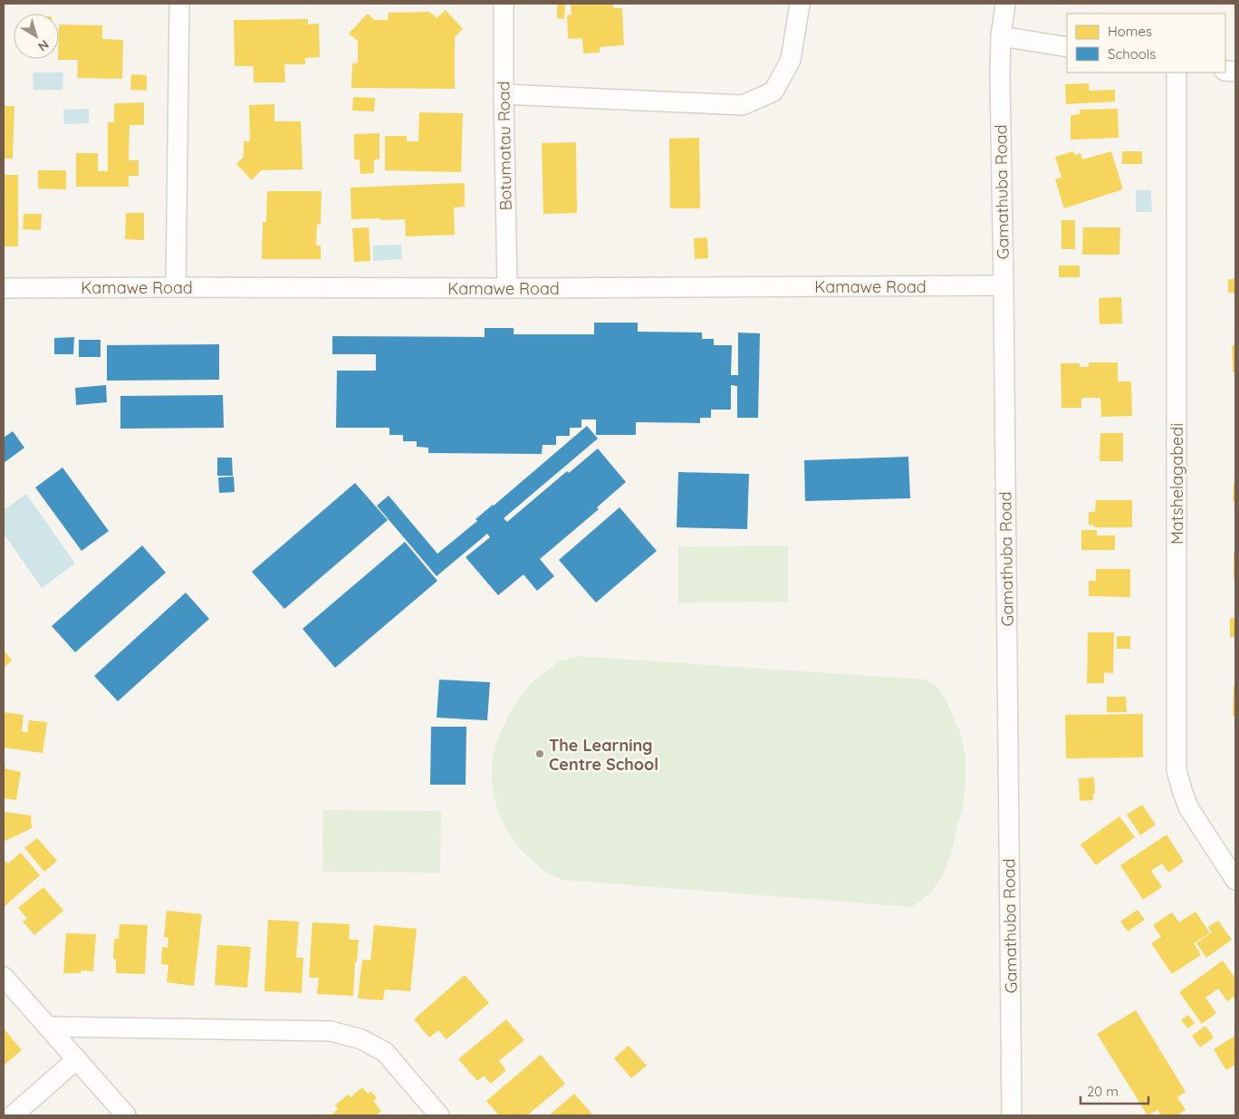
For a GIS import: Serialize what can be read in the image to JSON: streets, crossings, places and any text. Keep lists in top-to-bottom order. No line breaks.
{"streets":{"street":["Botumatau Road","Gamathuba Road","Kamawe Road","Matshelagabedi"]},"crossings":[["Botumatau Road","Kamawe Road"],["Gamathuba Road","Kamawe Road"]],"places":["The Learning Centre School"],"legend":["Homes","Schools"],"scale_bar":"20 m","north":"bottom right"}
